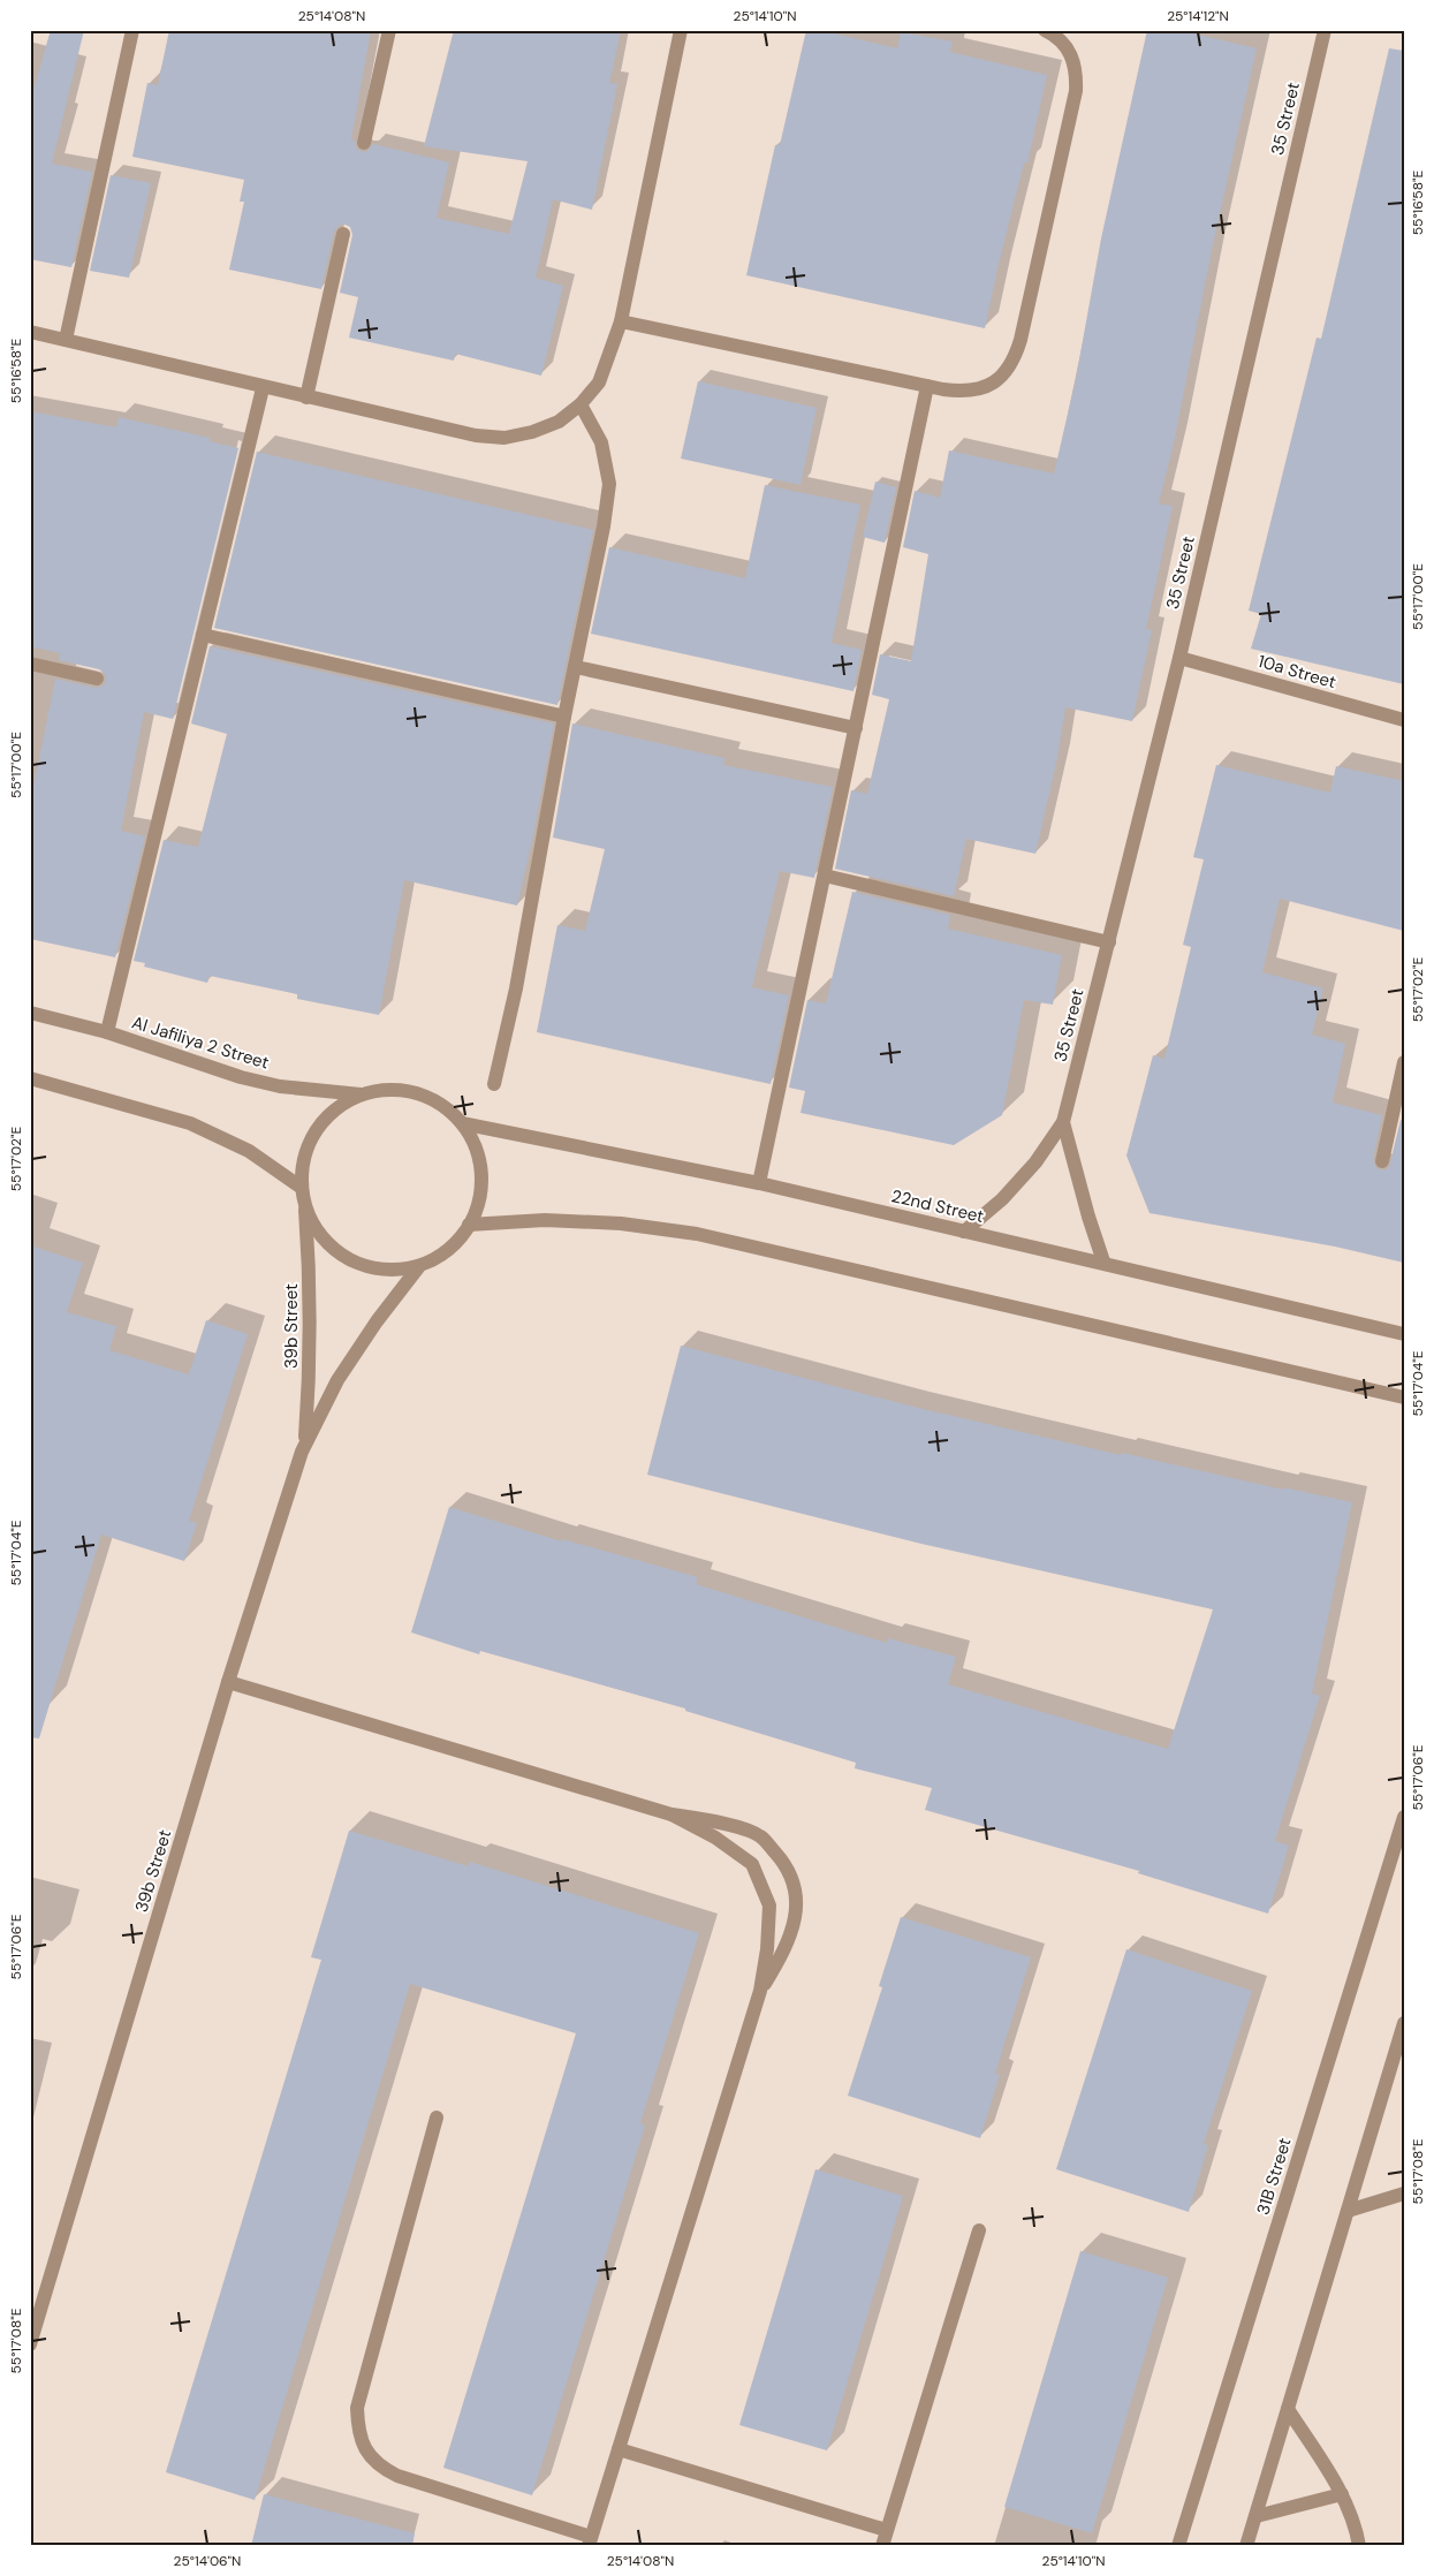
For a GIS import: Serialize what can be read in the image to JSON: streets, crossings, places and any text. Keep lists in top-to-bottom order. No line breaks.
{"streets":{"street":["35 Street","10a Street","Al Jafiliya 2 Street","22nd Street","39b Street","31B Street"]},"crossings":[["35 Street","10a Street"],["35 Street","22nd Street"],["Al Jafiliya 2 Street","22nd Street"],["Al Jafiliya 2 Street","39b Street"],["22nd Street","39b Street"]],"coordinates":["25°14'08\"N","25°14'10\"N","25°14'12\"N","55°16'58\"E","55°17'00\"E","55°17'02\"E","55°17'04\"E","55°17'06\"E","55°17'08\"E","25°14'06\"N"]}
